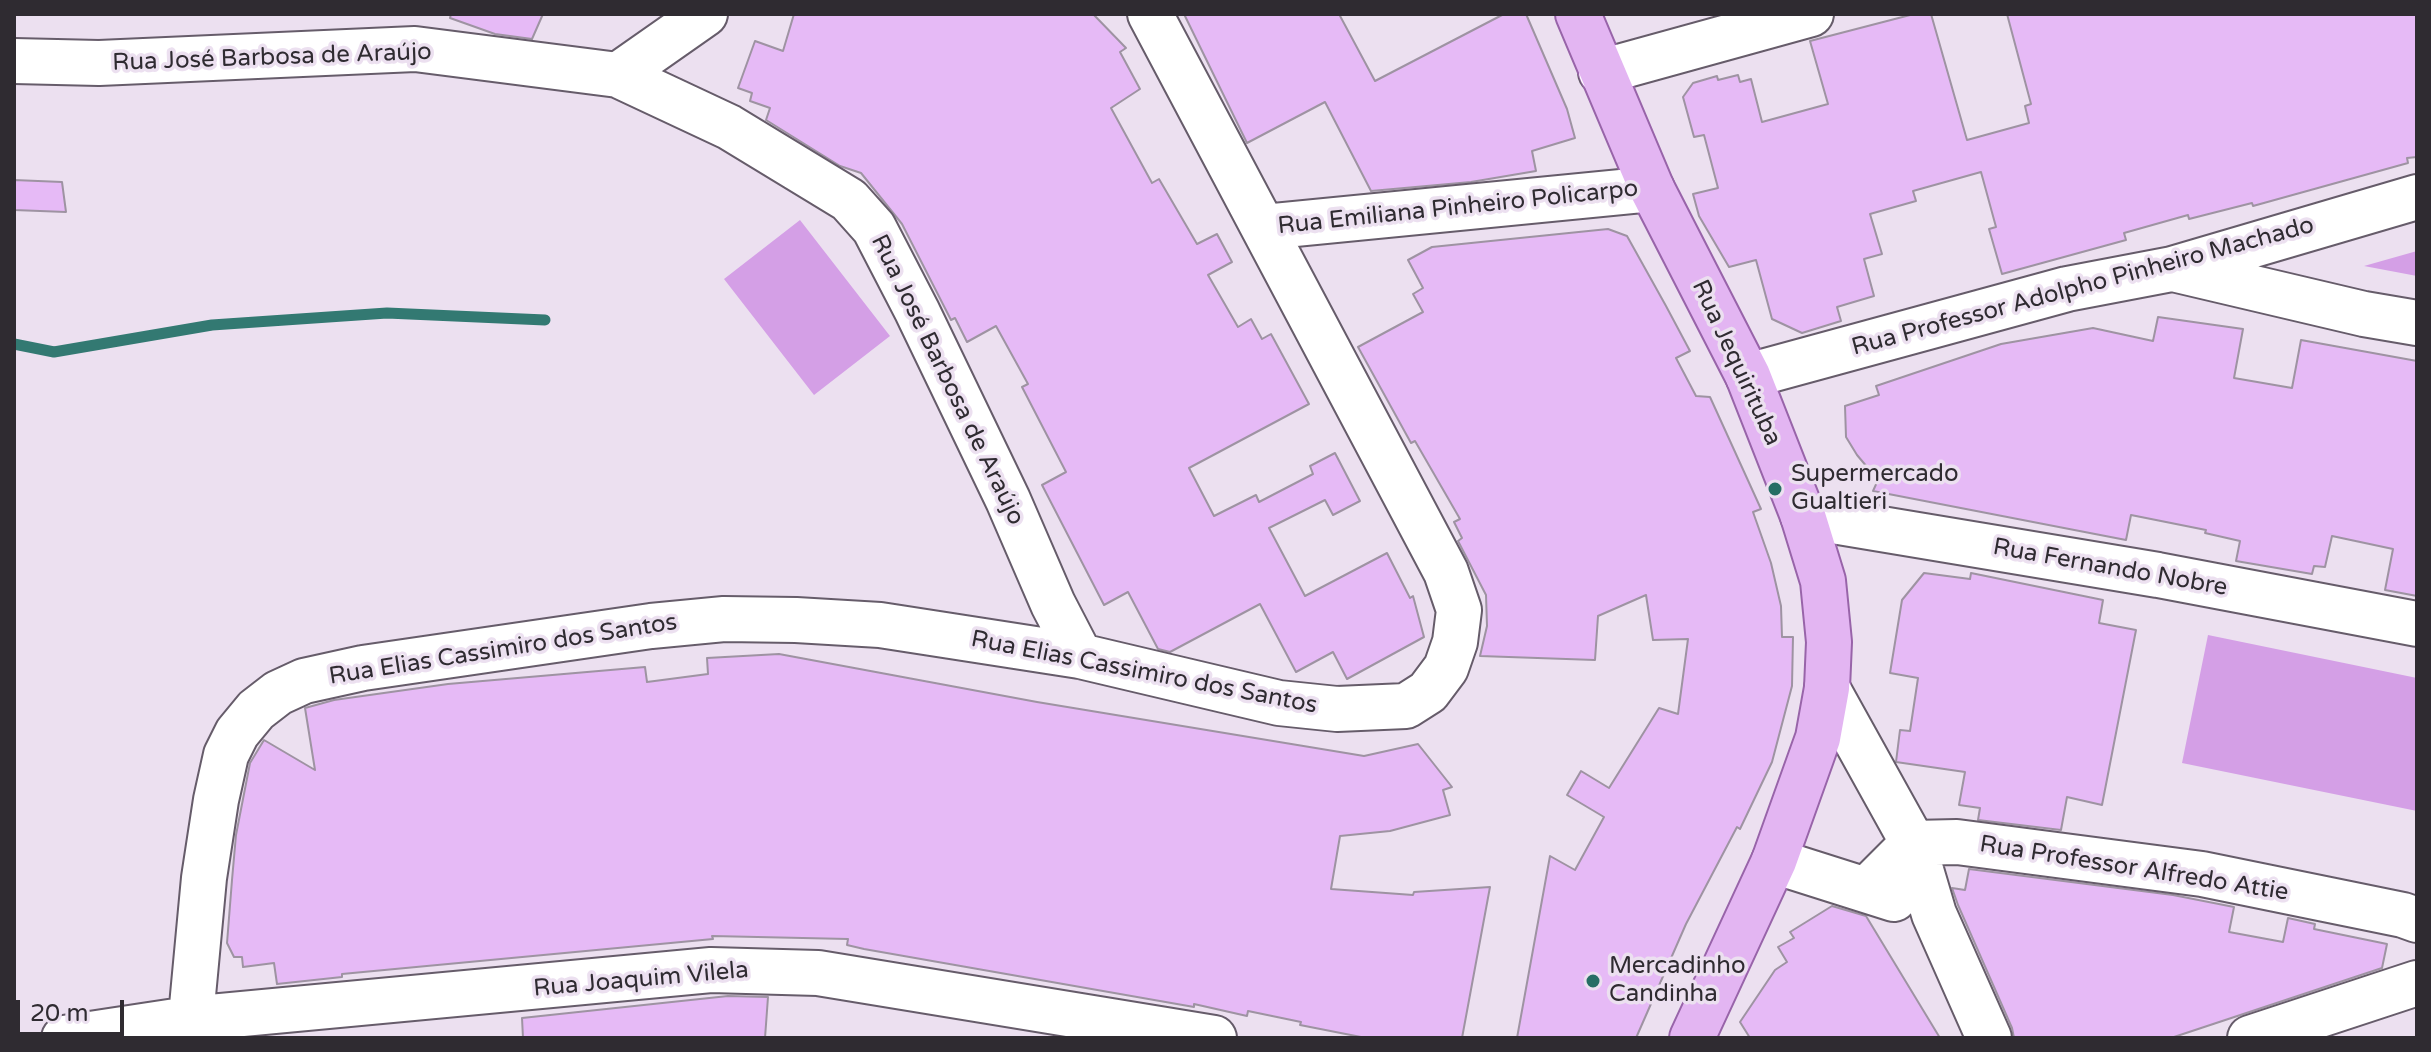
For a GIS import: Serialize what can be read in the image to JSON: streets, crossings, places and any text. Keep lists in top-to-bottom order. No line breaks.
{"streets":{"main road":["Rua Jequirituba"],"street":["Rua José Barbosa de Araújo","Rua Emiliana Pinheiro Policarpo","Rua Professor Adolpho Pinheiro Machado","Rua Fernando Nobre","Rua Elias Cassimiro dos Santos","Rua Professor Alfredo Attie","Rua Joaquim Vilela"]},"crossings":[["Rua José Barbosa de Araújo","Rua Elias Cassimiro dos Santos"],["Rua Emiliana Pinheiro Policarpo","Rua Jequirituba"],["Rua Emiliana Pinheiro Policarpo","Rua Elias Cassimiro dos Santos"],["Rua Professor Adolpho Pinheiro Machado","Rua Jequirituba"],["Rua Jequirituba","Rua Fernando Nobre"],["Rua Elias Cassimiro dos Santos","Rua Joaquim Vilela"]],"places":["Supermercado Gualtieri","Mercadinho Candinha"],"scale_bar":"20 m"}
